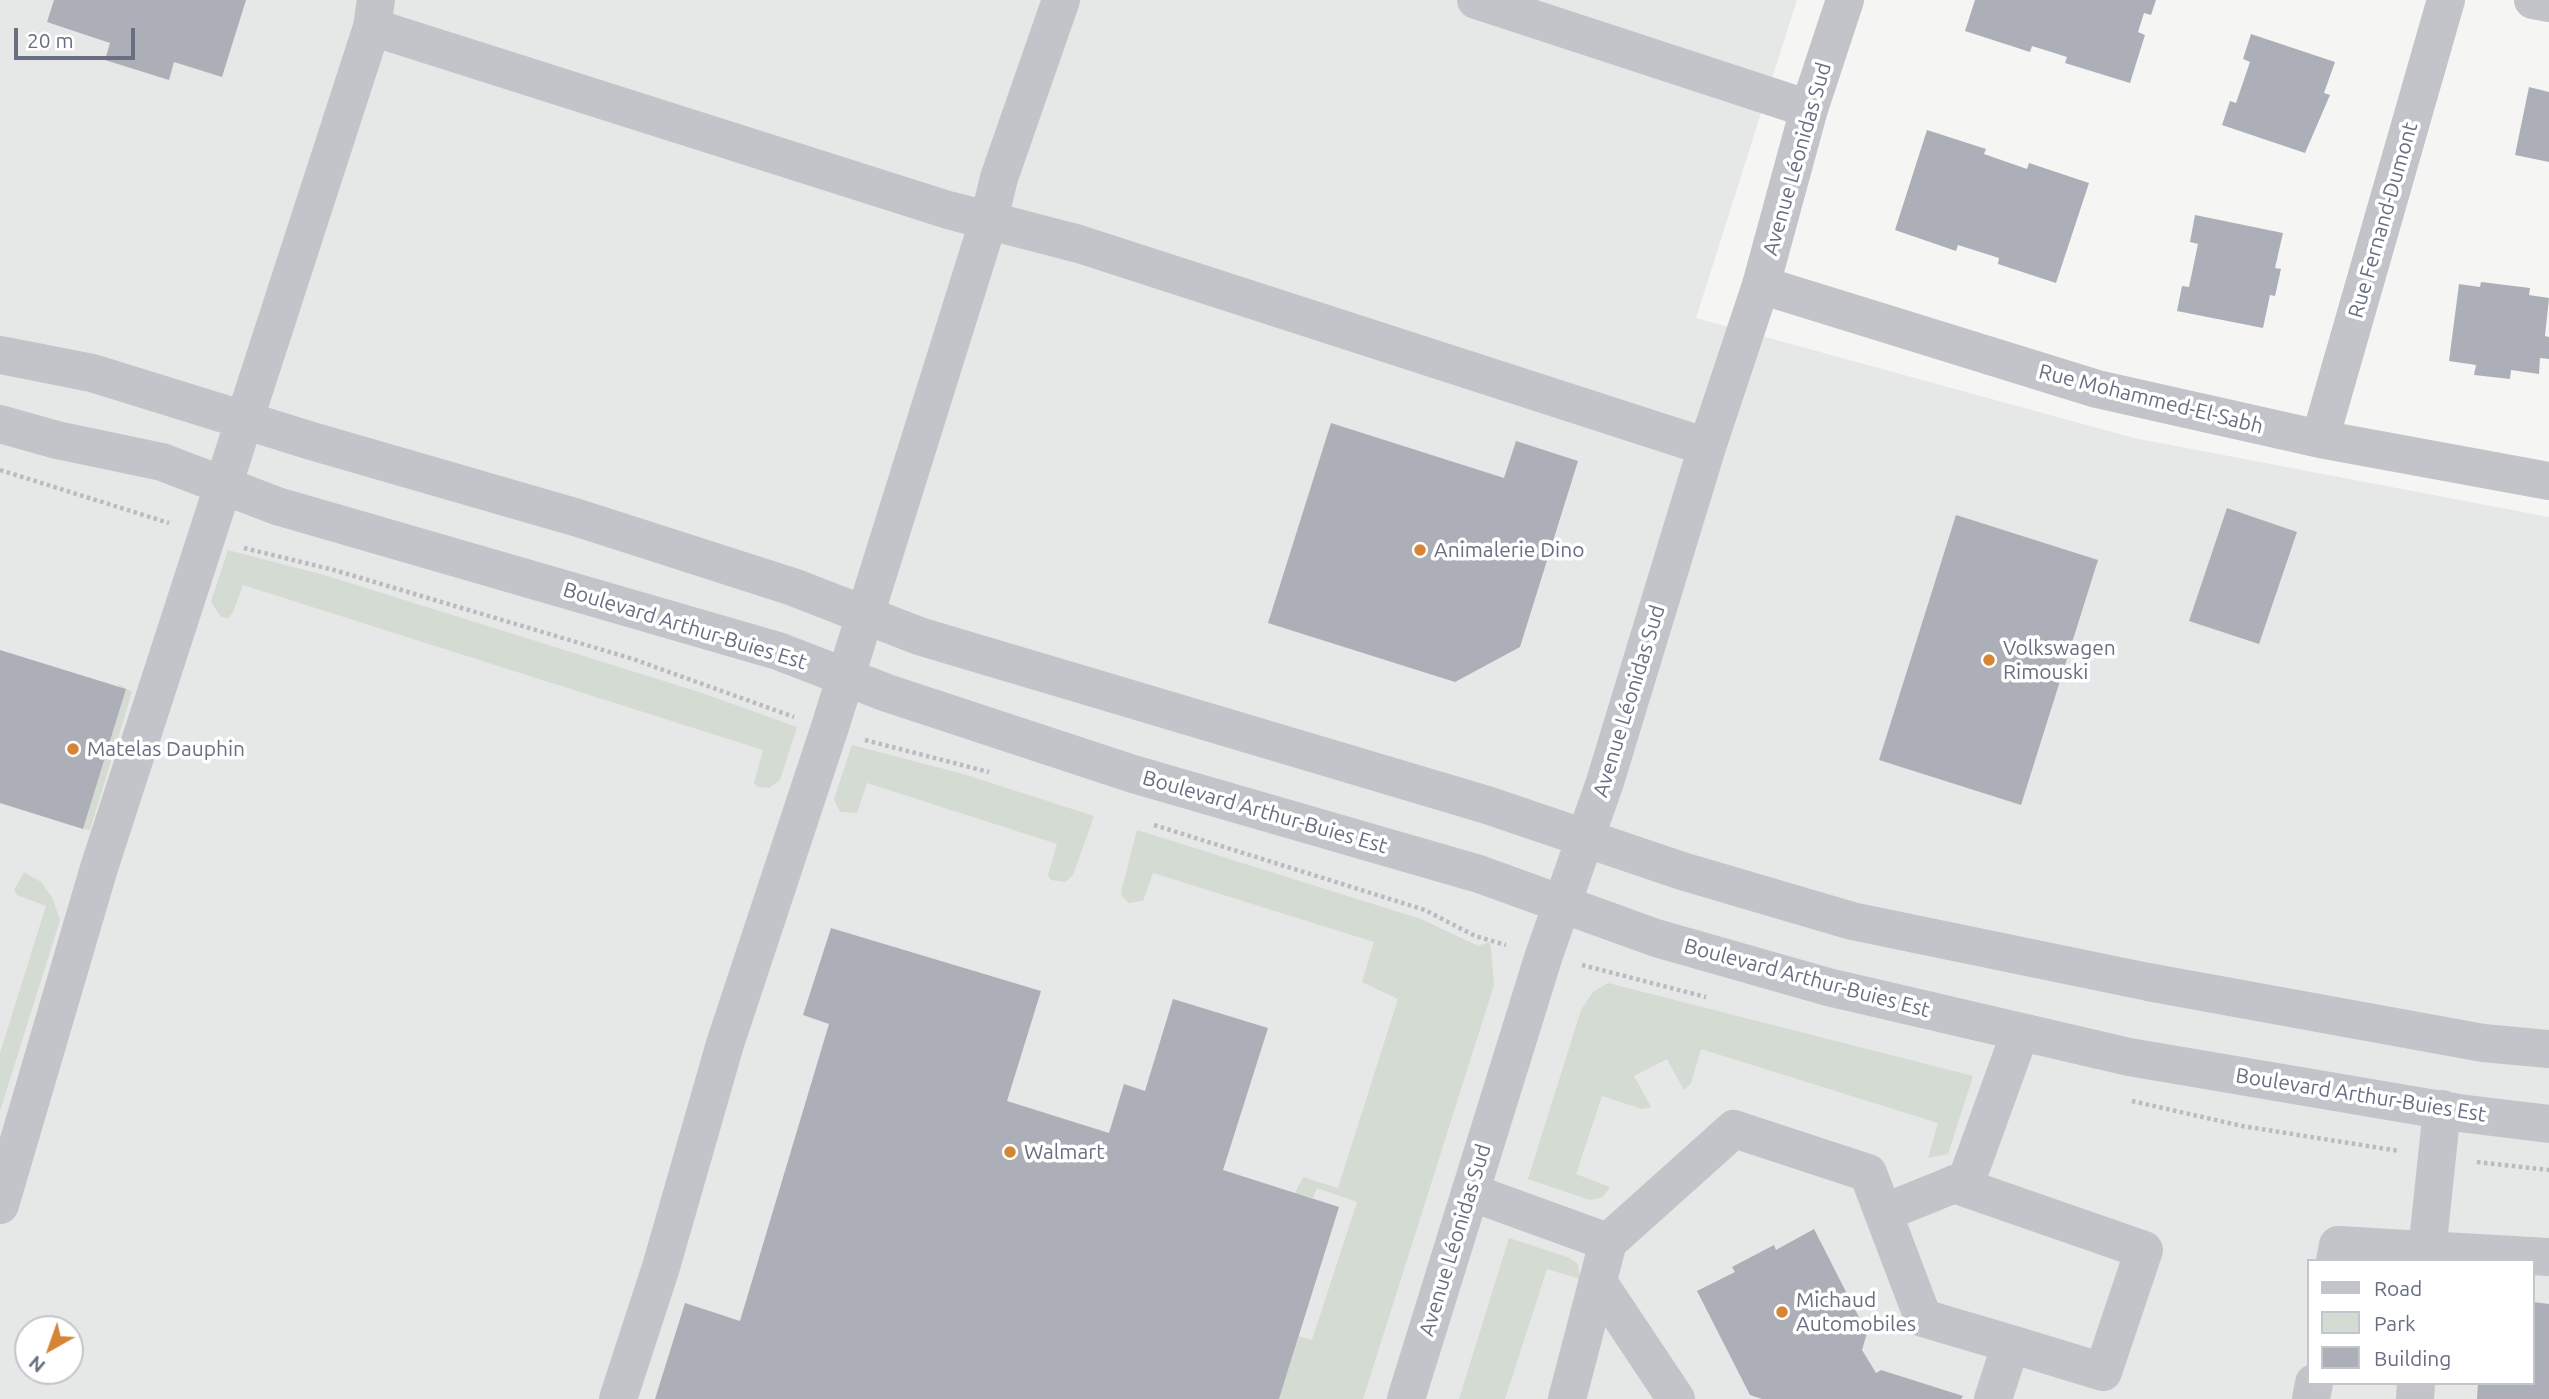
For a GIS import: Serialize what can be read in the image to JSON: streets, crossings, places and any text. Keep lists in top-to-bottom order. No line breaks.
{"streets":{"street":["Avenue Léonidas Sud","Rue Fernand-Dumont","Rue Mohammed-El-Sabh","Boulevard Arthur-Buies Est"]},"crossings":[["Avenue Léonidas Sud","Rue Mohammed-El-Sabh"],["Avenue Léonidas Sud","Boulevard Arthur-Buies Est"],["Rue Fernand-Dumont","Rue Mohammed-El-Sabh"]],"places":["Animalerie Dino","Volkswagen Rimouski","Matelas Dauphin","Walmart","Michaud Automobiles"],"legend":["Road","Park","Building"],"scale_bar":"20 m","north":"bottom left"}
